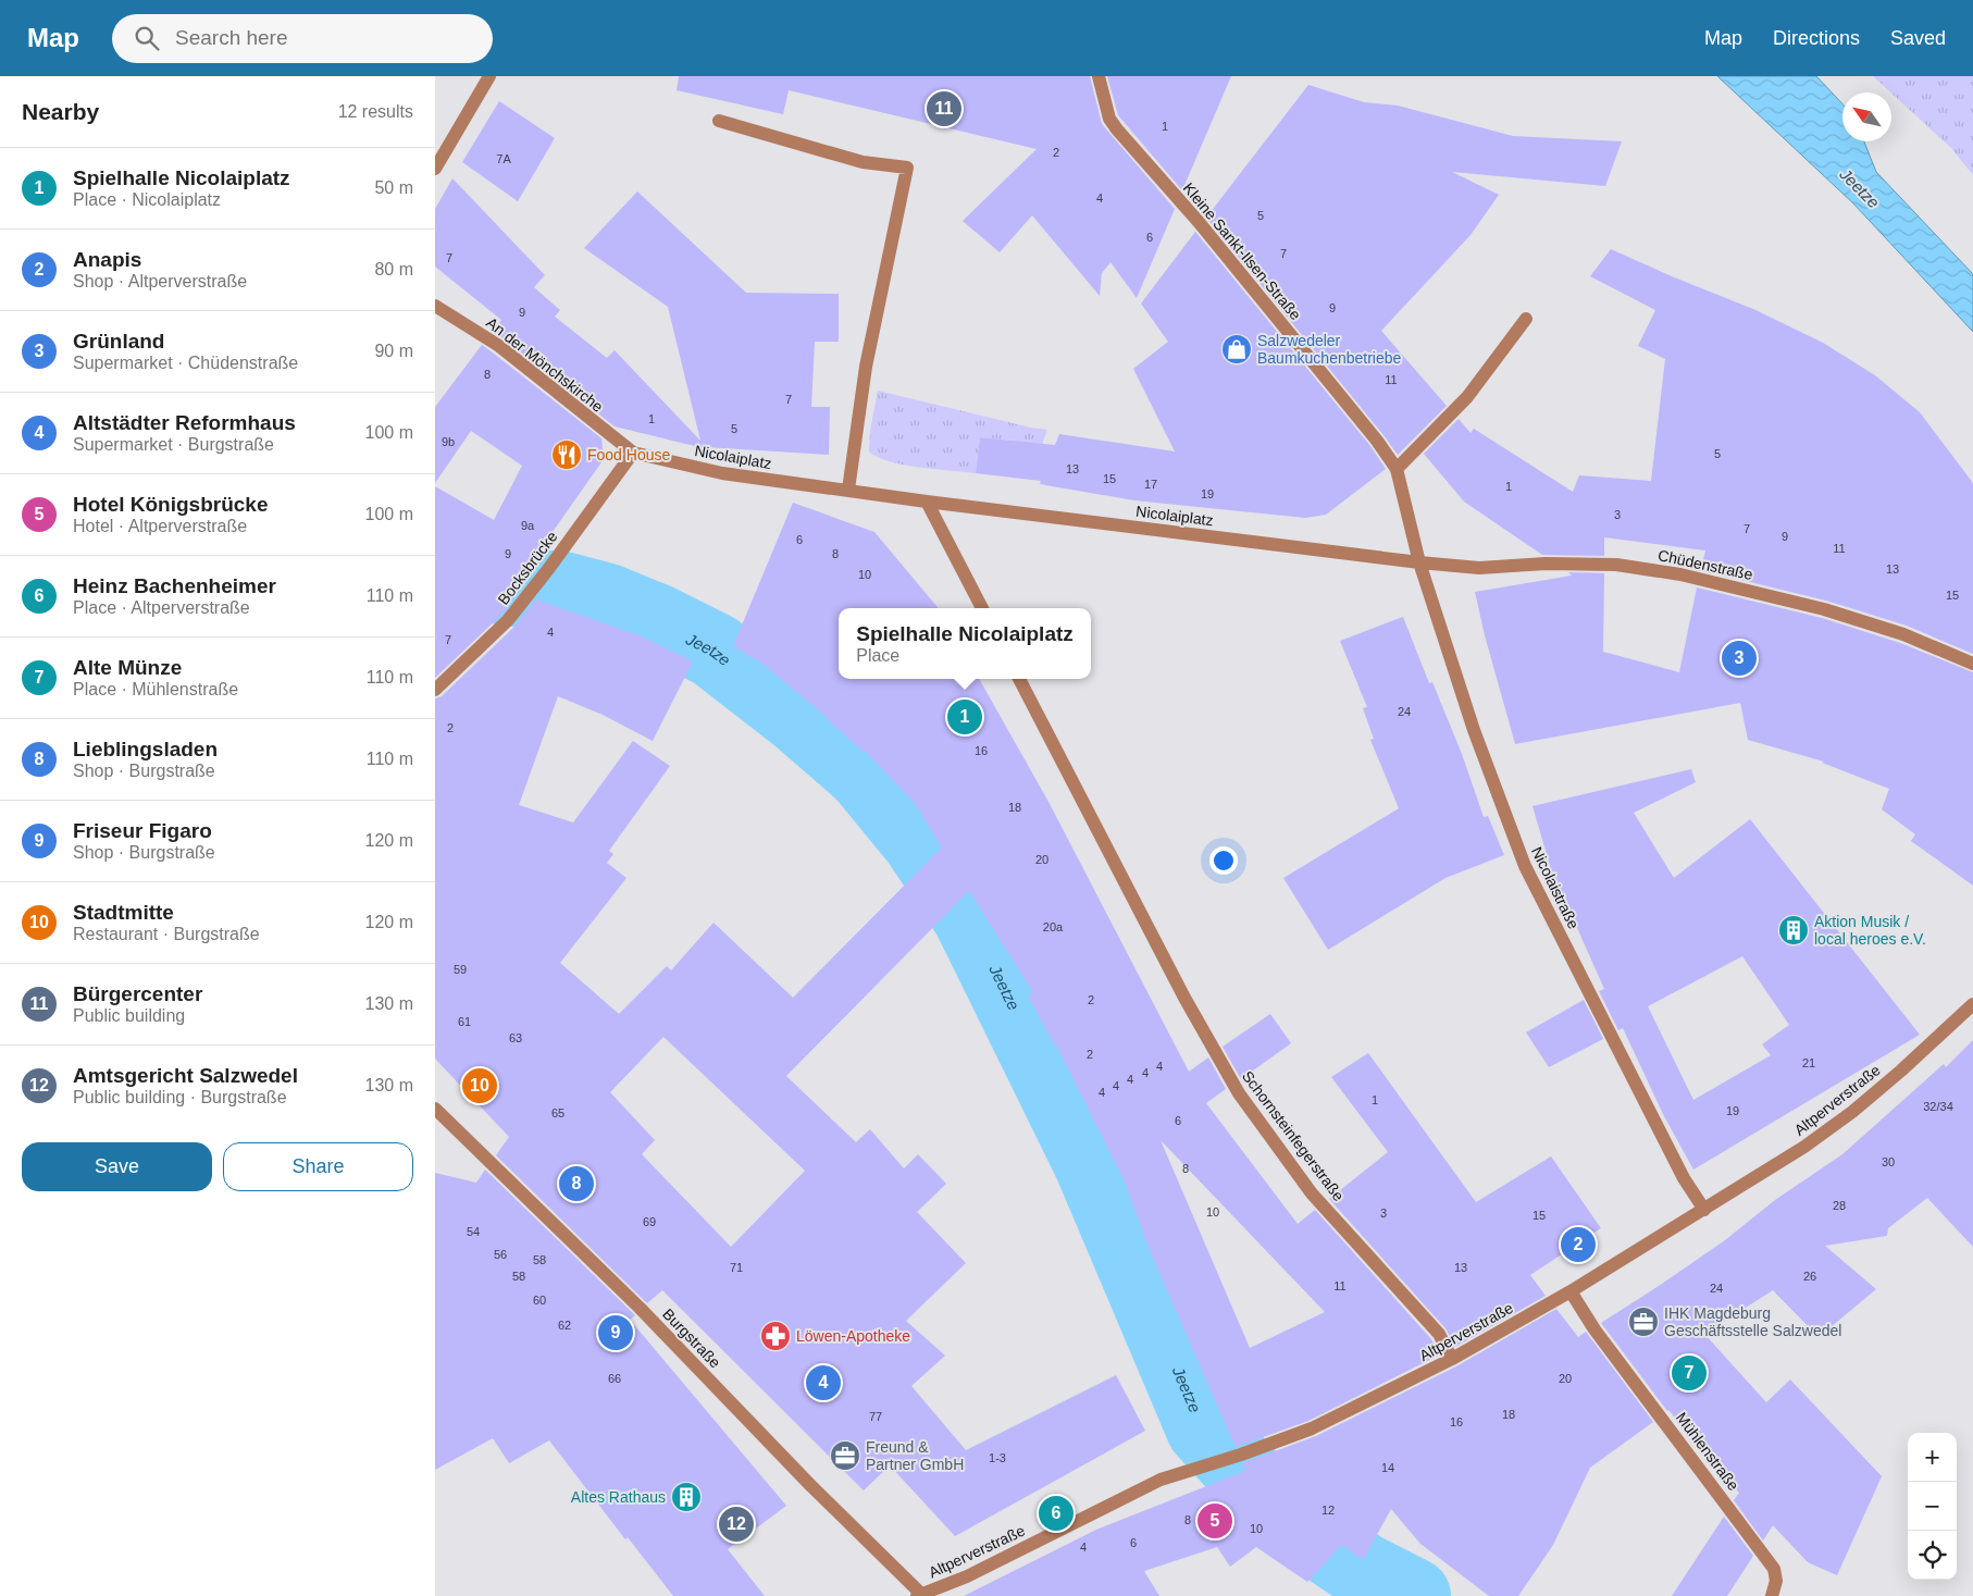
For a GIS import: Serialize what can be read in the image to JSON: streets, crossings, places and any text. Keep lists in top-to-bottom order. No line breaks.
{"streets":{"street":["Kleine Sankt-Ilsen-Straße","An der Mönchskirche","Nicolaiplatz","Chüdenstraße","Bocksbrücke","Nicolaistraße","Altperverstraße","Schornsteinfegerstraße","Burgstraße","Mühlenstraße"]},"crossings":[["Kleine Sankt-Ilsen-Straße","Nicolaiplatz"],["Kleine Sankt-Ilsen-Straße","Chüdenstraße"],["Kleine Sankt-Ilsen-Straße","Nicolaistraße"],["An der Mönchskirche","Nicolaiplatz"],["An der Mönchskirche","Bocksbrücke"],["Nicolaiplatz","Chüdenstraße"],["Nicolaiplatz","Bocksbrücke"],["Nicolaiplatz","Nicolaistraße"],["Chüdenstraße","Nicolaistraße"],["Nicolaistraße","Altperverstraße"],["Altperverstraße","Schornsteinfegerstraße"],["Altperverstraße","Burgstraße"],["Altperverstraße","Mühlenstraße"]],"water":["Jeetze"],"places":{"shop":["Salzwedeler Baumkuchenbetriebe"],"restaurant":["Food House"],"building":["Aktion Musik / local heroes e.V.","Altes Rathaus"],"office":["IHK Magdeburg Geschäftsstelle Salzwedel","Freund & Partner GmbH"],"pharmacy":["Löwen-Apotheke"]},"house_numbers":["1","2","7A","4","5","6","7","7","9","9","8","11","7","1","5","9b","5","13","15","17","1","19","3","9a","7","9","6","11","9","8","13","10","15","4","7","24","2","16","18","20","20a","59","2","61","63","2","21","4","4","4","4","4","1","32/34","19","65","6","30","8","28","10","3","15","69","54","56","58","71","13","58","26","11","24","60","62","66","20","18","77","16","1-3","14","12","8","10","6","4"],"north":"top left","page":{"header":"Map","search":"Search here","nav":["Map","Directions","Saved"],"heading":["Nearby","12 results"],"pins":["11","3","1","10","8","2","9","7","4","6","5","12"],"list":[{"mark":"1","name":"Spielhalle Nicolaiplatz","note":"Place · Nicolaiplatz","value":"50 m"},{"mark":"2","name":"Anapis","note":"Shop · Altperverstraße","value":"80 m"},{"mark":"3","name":"Grünland","note":"Supermarket · Chüdenstraße","value":"90 m"},{"mark":"4","name":"Altstädter Reformhaus","note":"Supermarket · Burgstraße","value":"100 m"},{"mark":"5","name":"Hotel Königsbrücke","note":"Hotel · Altperverstraße","value":"100 m"},{"mark":"6","name":"Heinz Bachenheimer","note":"Place · Altperverstraße","value":"110 m"},{"mark":"7","name":"Alte Münze","note":"Place · Mühlenstraße","value":"110 m"},{"mark":"8","name":"Lieblingsladen","note":"Shop · Burgstraße","value":"110 m"},{"mark":"9","name":"Friseur Figaro","note":"Shop · Burgstraße","value":"120 m"},{"mark":"10","name":"Stadtmitte","note":"Restaurant · Burgstraße","value":"120 m"},{"mark":"11","name":"Bürgercenter","note":"Public building","value":"130 m"},{"mark":"12","name":"Amtsgericht Salzwedel","note":"Public building · Burgstraße","value":"130 m"}],"popup":["Spielhalle Nicolaiplatz","Place"],"buttons":["Save","Share"],"map_buttons":["+","−"]}}
